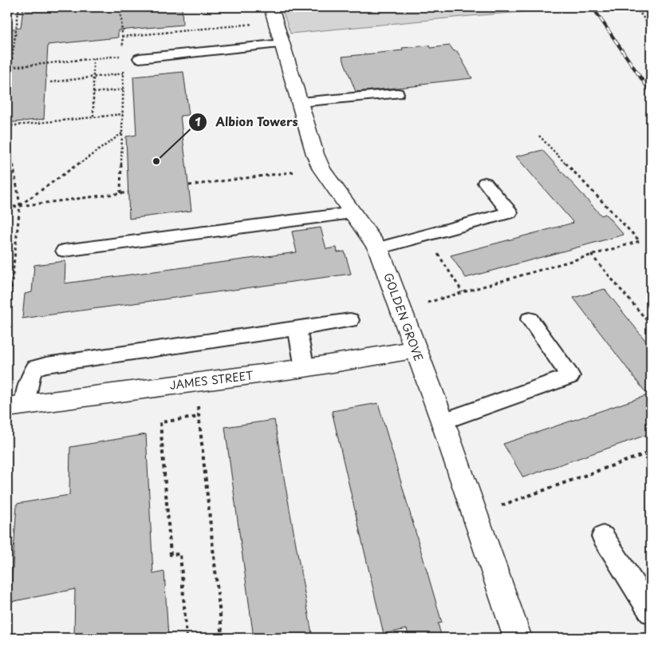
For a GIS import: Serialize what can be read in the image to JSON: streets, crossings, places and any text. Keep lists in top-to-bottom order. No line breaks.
{"streets":{"street":["GOLDEN GROVE","JAMES STREET"]},"crossings":[["GOLDEN GROVE","JAMES STREET"]],"places":["Albion Towers"]}
